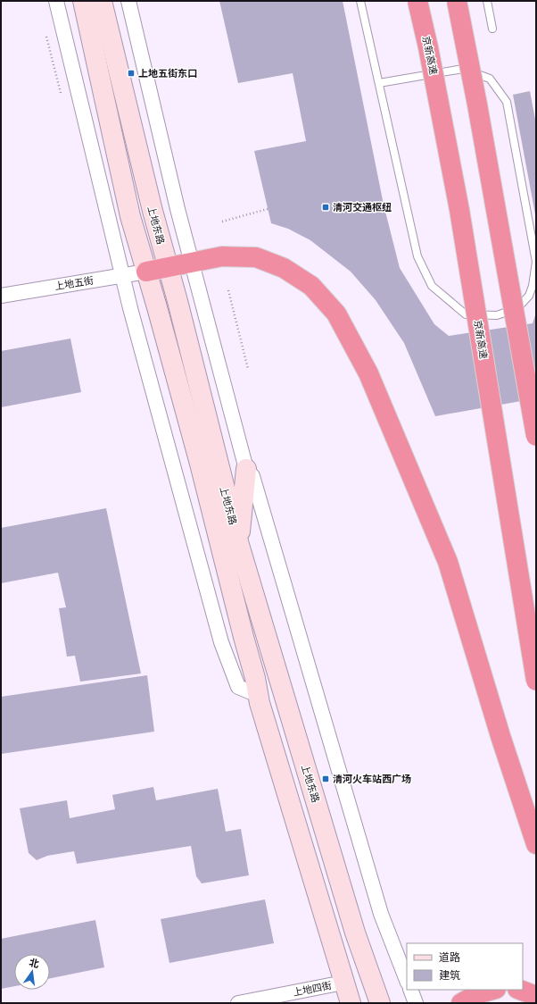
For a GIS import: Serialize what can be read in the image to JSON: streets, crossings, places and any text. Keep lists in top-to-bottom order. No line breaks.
{"streets":{"highway":["京新高速"],"main road":["上地东路"],"street":["上地五街","上地四街"]},"crossings":[["上地东路","上地五街"],["上地东路","上地四街"]],"places":{"transit":["上地五街东口","清河交通枢纽","清河火车站西广场"]},"legend":["道路","建筑"],"north":"top"}
